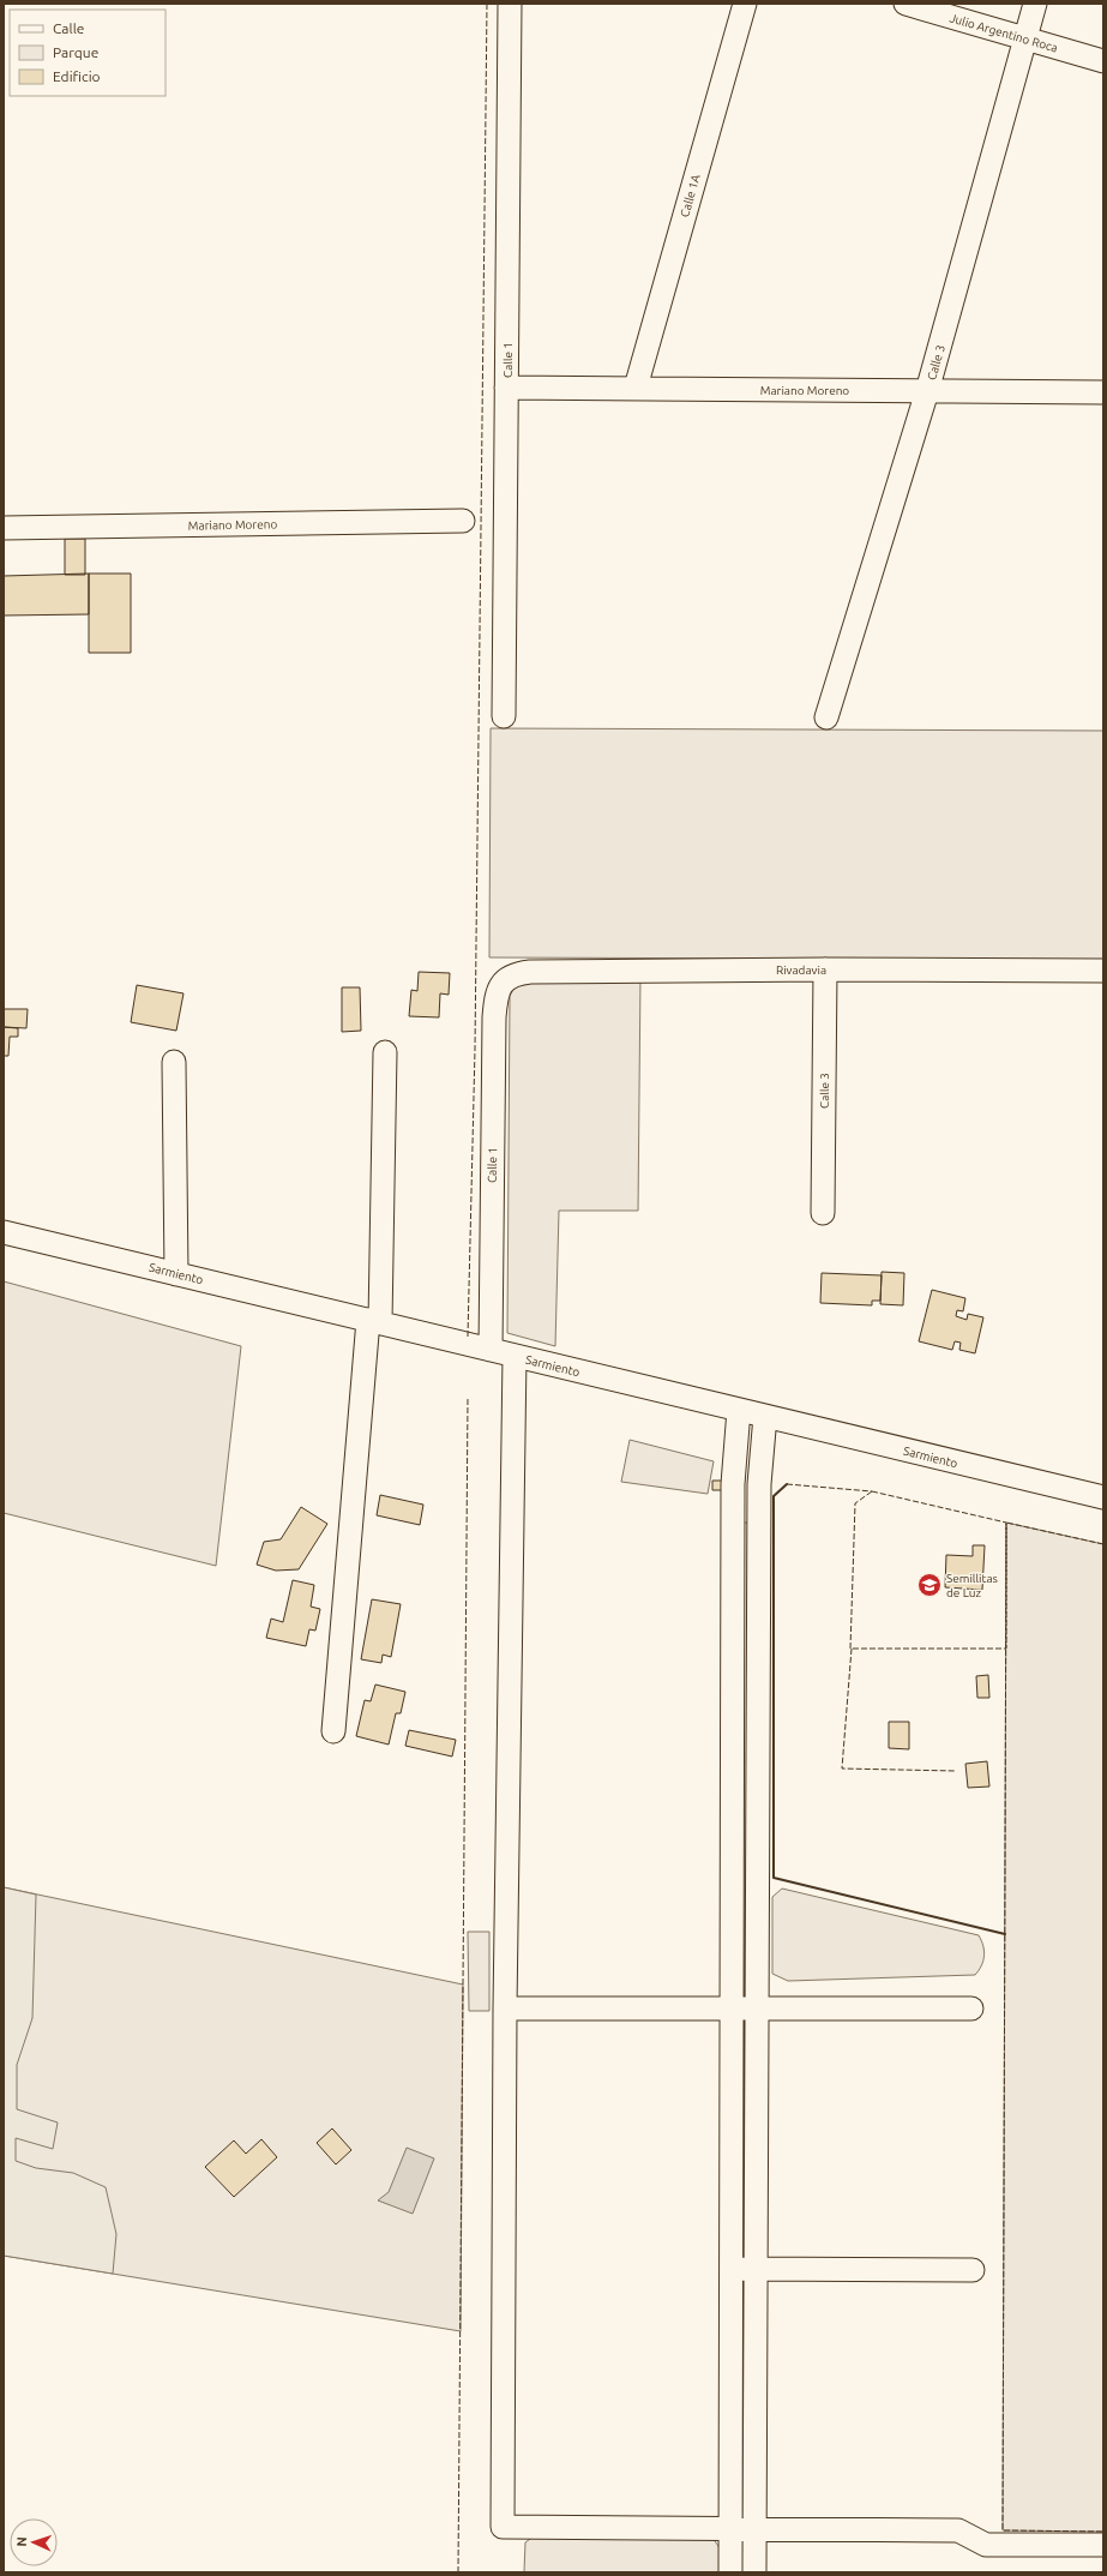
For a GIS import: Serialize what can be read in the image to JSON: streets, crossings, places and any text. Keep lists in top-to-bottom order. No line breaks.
{"streets":{"street":["Julio Argentino Roca","Calle 1A","Calle 1","Calle 3","Mariano Moreno","Rivadavia","Sarmiento"]},"crossings":[["Julio Argentino Roca","Calle 3"],["Calle 1A","Mariano Moreno"],["Calle 1","Mariano Moreno"],["Calle 1","Rivadavia"],["Calle 1","Sarmiento"],["Calle 3","Mariano Moreno"],["Calle 3","Rivadavia"]],"places":{"school or university":["Semillitas de Luz"]},"legend":["Calle","Parque","Edificio"],"north":"left"}
